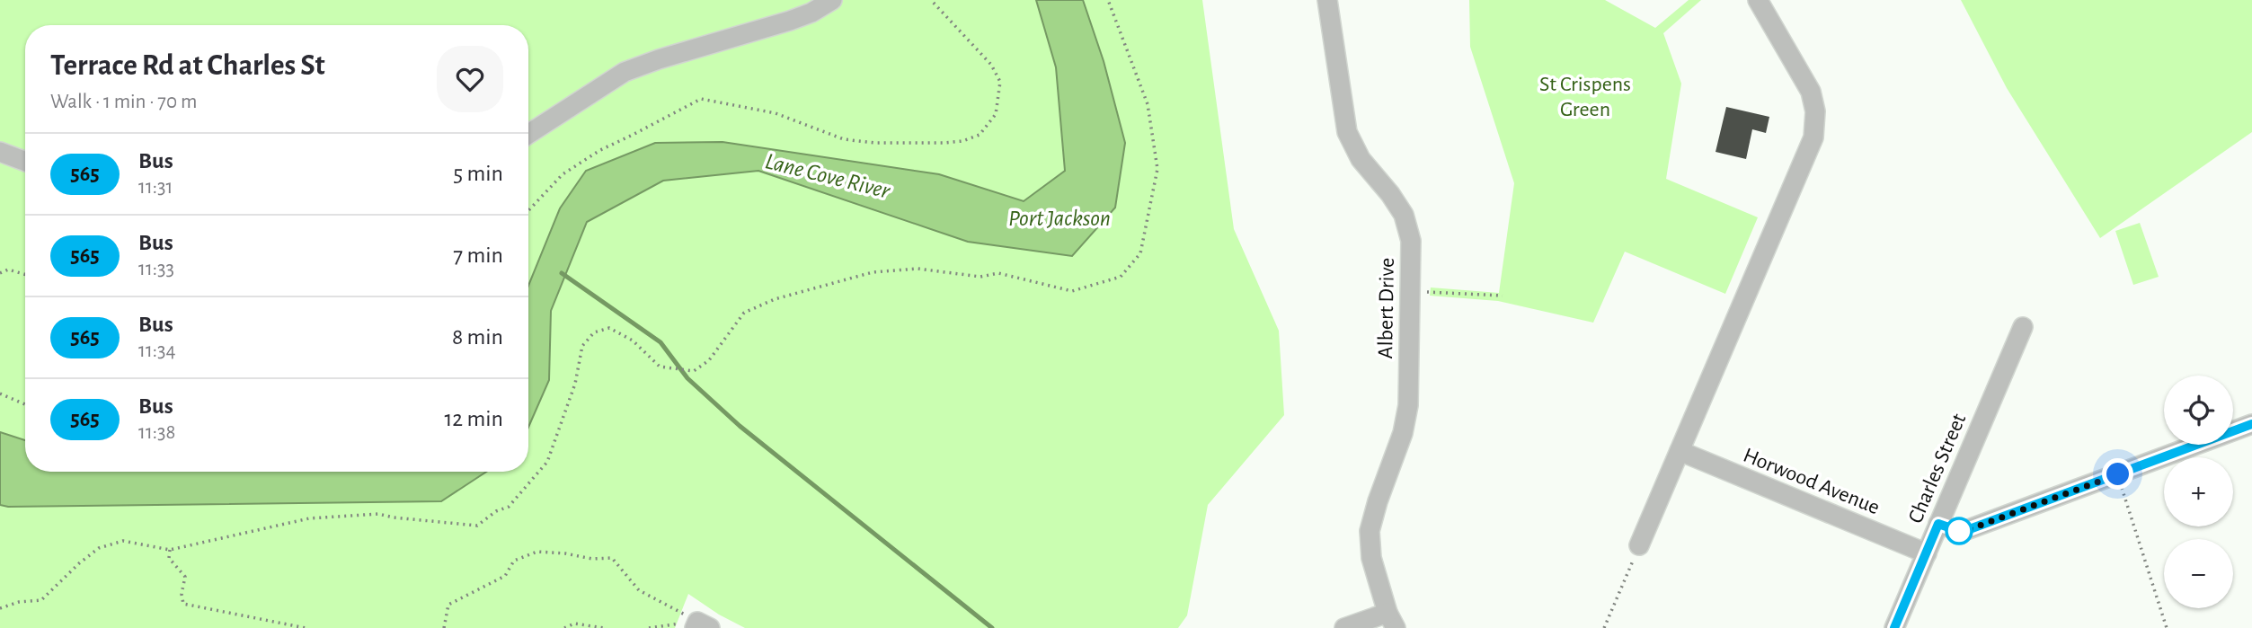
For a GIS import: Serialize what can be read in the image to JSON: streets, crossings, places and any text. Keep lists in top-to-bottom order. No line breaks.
{"streets":{"street":["Albert Drive","Charles Street","Horwood Avenue"]},"crossings":[["Charles Street","Horwood Avenue"]],"water":["Lane Cove River","Port Jackson"],"parks":["St Crispens Green"],"lines":["bus line 565"],"page":{"heading":["Terrace Rd at Charles St","Walk · 1 min · 70 m"],"list":[{"mark":"565","name":"Bus","note":"11:31","value":"5 min"},{"mark":"565","name":"Bus","note":"11:33","value":"7 min"},{"mark":"565","name":"Bus","note":"11:34","value":"8 min"},{"mark":"565","name":"Bus","note":"11:38","value":"12 min"}],"map_buttons":["+","−"]}}
